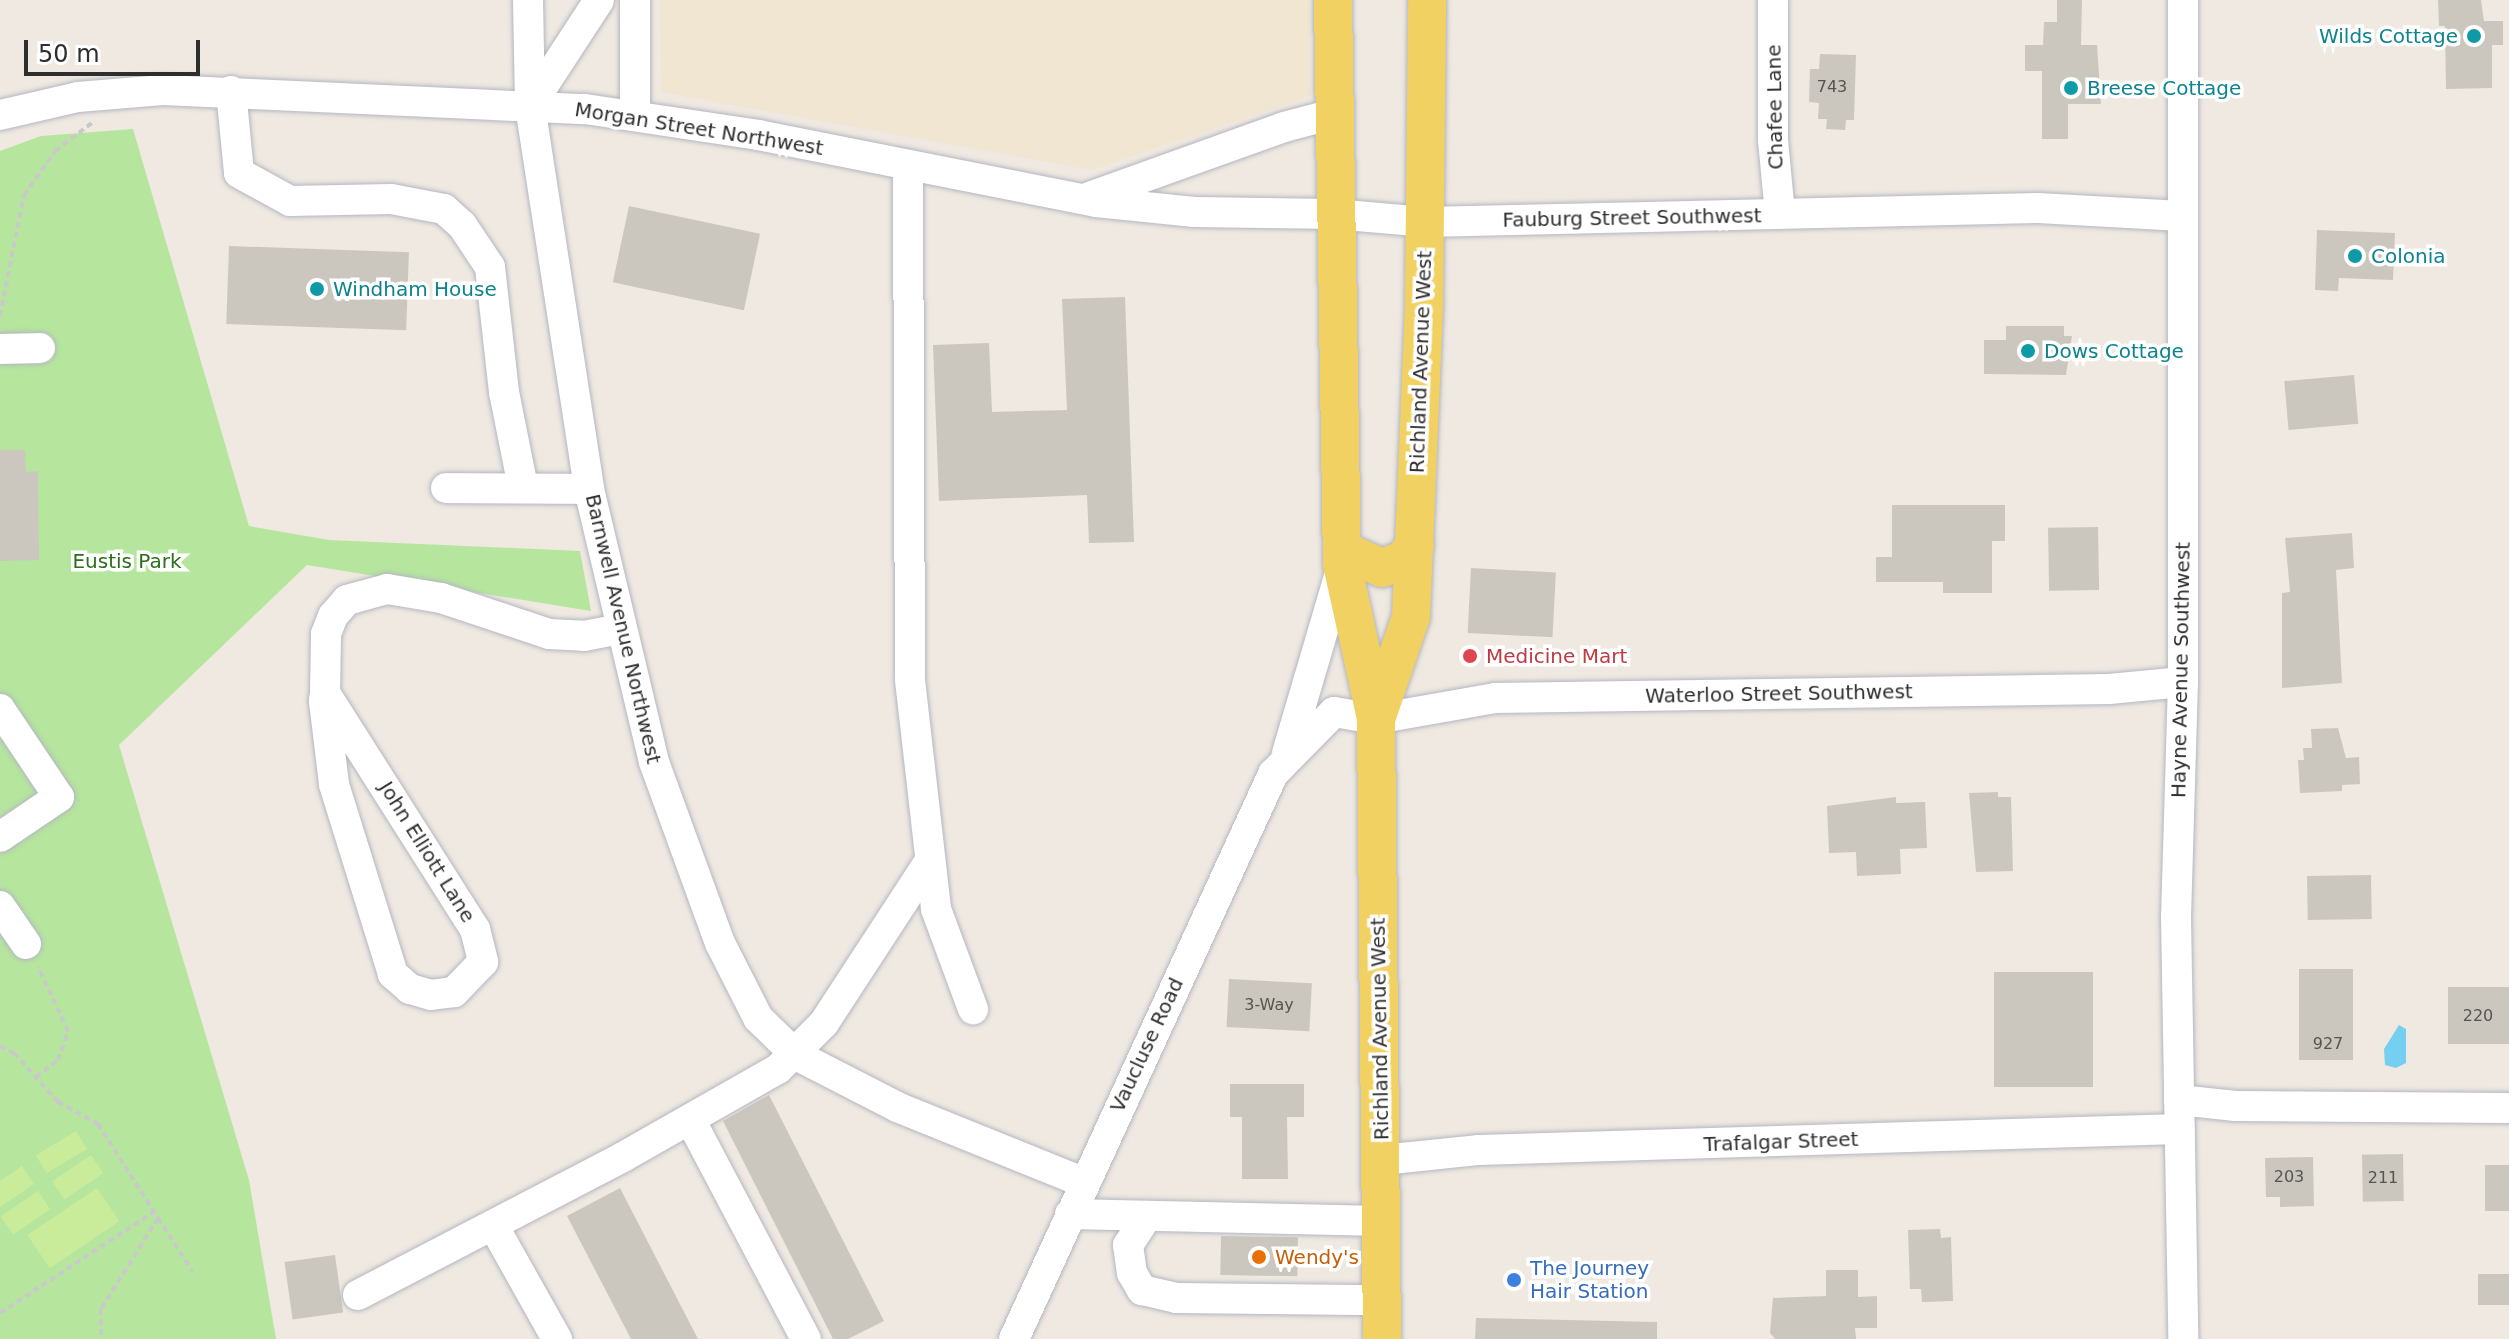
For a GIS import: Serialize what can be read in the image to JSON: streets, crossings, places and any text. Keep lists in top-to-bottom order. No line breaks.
{"streets":{"main road":["Richland Avenue West"],"street":["Chafee Lane","Morgan Street Northwest","Fauburg Street Southwest","Barnwell Avenue Northwest","Hayne Avenue Southwest","Waterloo Street Southwest","John Elliott Lane","Vaucluse Road","Trafalgar Street"]},"crossings":[["Chafee Lane","Fauburg Street Southwest"],["Morgan Street Northwest","Fauburg Street Southwest"],["Morgan Street Northwest","Barnwell Avenue Northwest"],["Fauburg Street Southwest","Richland Avenue West"],["Fauburg Street Southwest","Hayne Avenue Southwest"],["Richland Avenue West","Waterloo Street Southwest"],["Richland Avenue West","Trafalgar Street"],["Barnwell Avenue Northwest","John Elliott Lane"],["Barnwell Avenue Northwest","Vaucluse Road"],["Hayne Avenue Southwest","Waterloo Street Southwest"],["Hayne Avenue Southwest","Trafalgar Street"],["Waterloo Street Southwest","Vaucluse Road"]],"parks":["Eustis Park"],"places":["Wilds Cottage","Breese Cottage","Colonia","Windham House","Dows Cottage","Medicine Mart","Wendy's","The Journey Hair Station"],"house_numbers":["743","3-Way","220","927","203","211"],"scale_bar":"50 m"}
